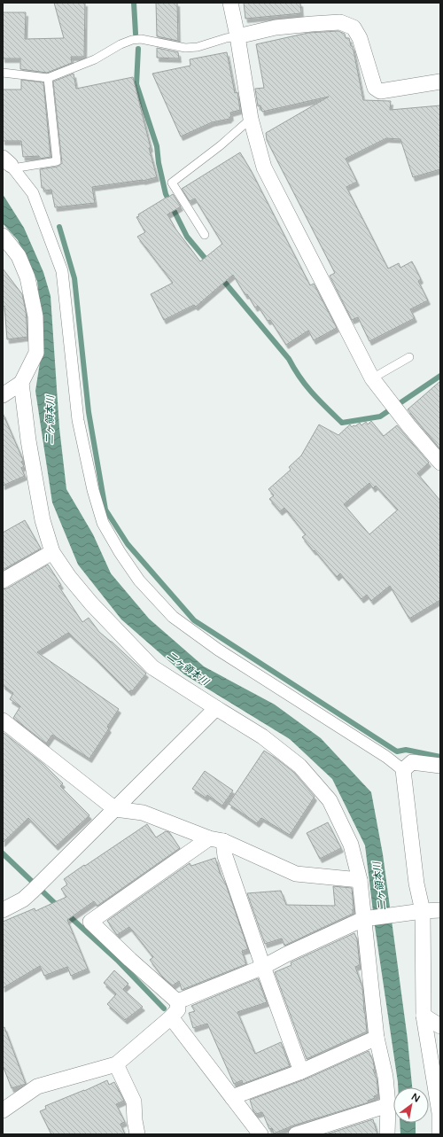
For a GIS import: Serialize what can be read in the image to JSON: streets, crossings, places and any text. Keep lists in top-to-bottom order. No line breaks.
{"water":["二ヶ領本川"],"north":"top right"}
